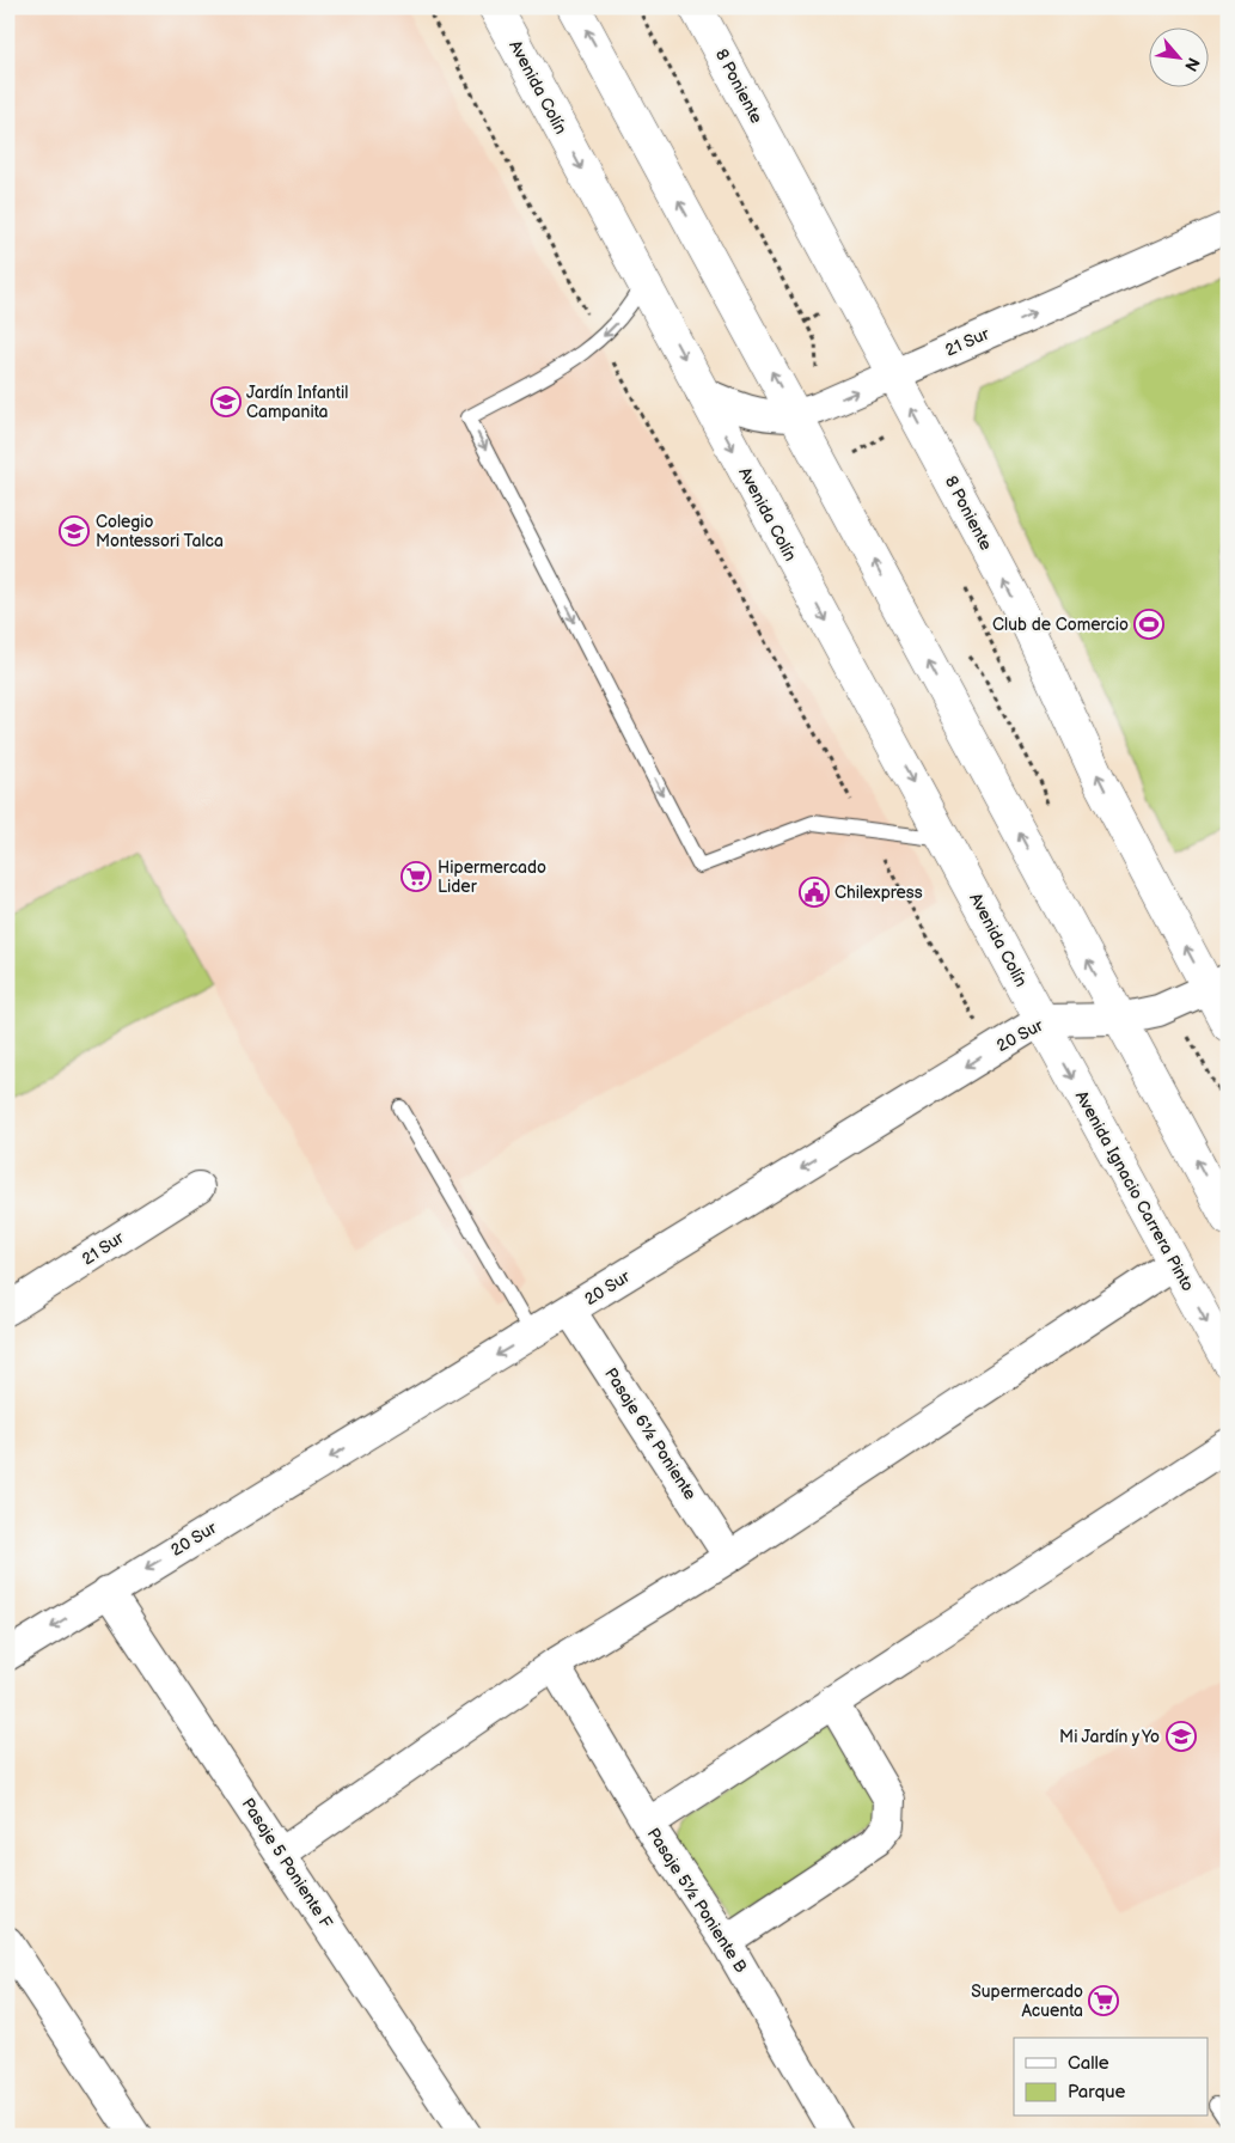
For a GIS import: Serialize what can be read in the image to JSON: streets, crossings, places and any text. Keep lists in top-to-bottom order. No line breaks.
{"streets":{"main road":["8 Poniente","Avenida Colín","Avenida Ignacio Carrera Pinto"],"street":["21 Sur","20 Sur","Pasaje 6½ Poniente","Pasaje 5 Poniente F","Pasaje 5½ Poniente B"]},"crossings":[["8 Poniente","21 Sur"],["8 Poniente","20 Sur"],["Avenida Colín","21 Sur"],["Avenida Colín","20 Sur"],["Avenida Colín","Avenida Ignacio Carrera Pinto"],["20 Sur","Avenida Ignacio Carrera Pinto"],["20 Sur","Pasaje 6½ Poniente"],["20 Sur","Pasaje 5 Poniente F"]],"one_way":["21 Sur","20 Sur"],"places":{"school or university":["Jardín Infantil Campanita","Colegio Montessori Talca","Mi Jardín y Yo"],"sports":["Club de Comercio"],"supermarket":["Hipermercado Lider","Supermercado Acuenta"],"public building":["Chilexpress"]},"legend":["Calle","Parque"],"north":"bottom right"}
